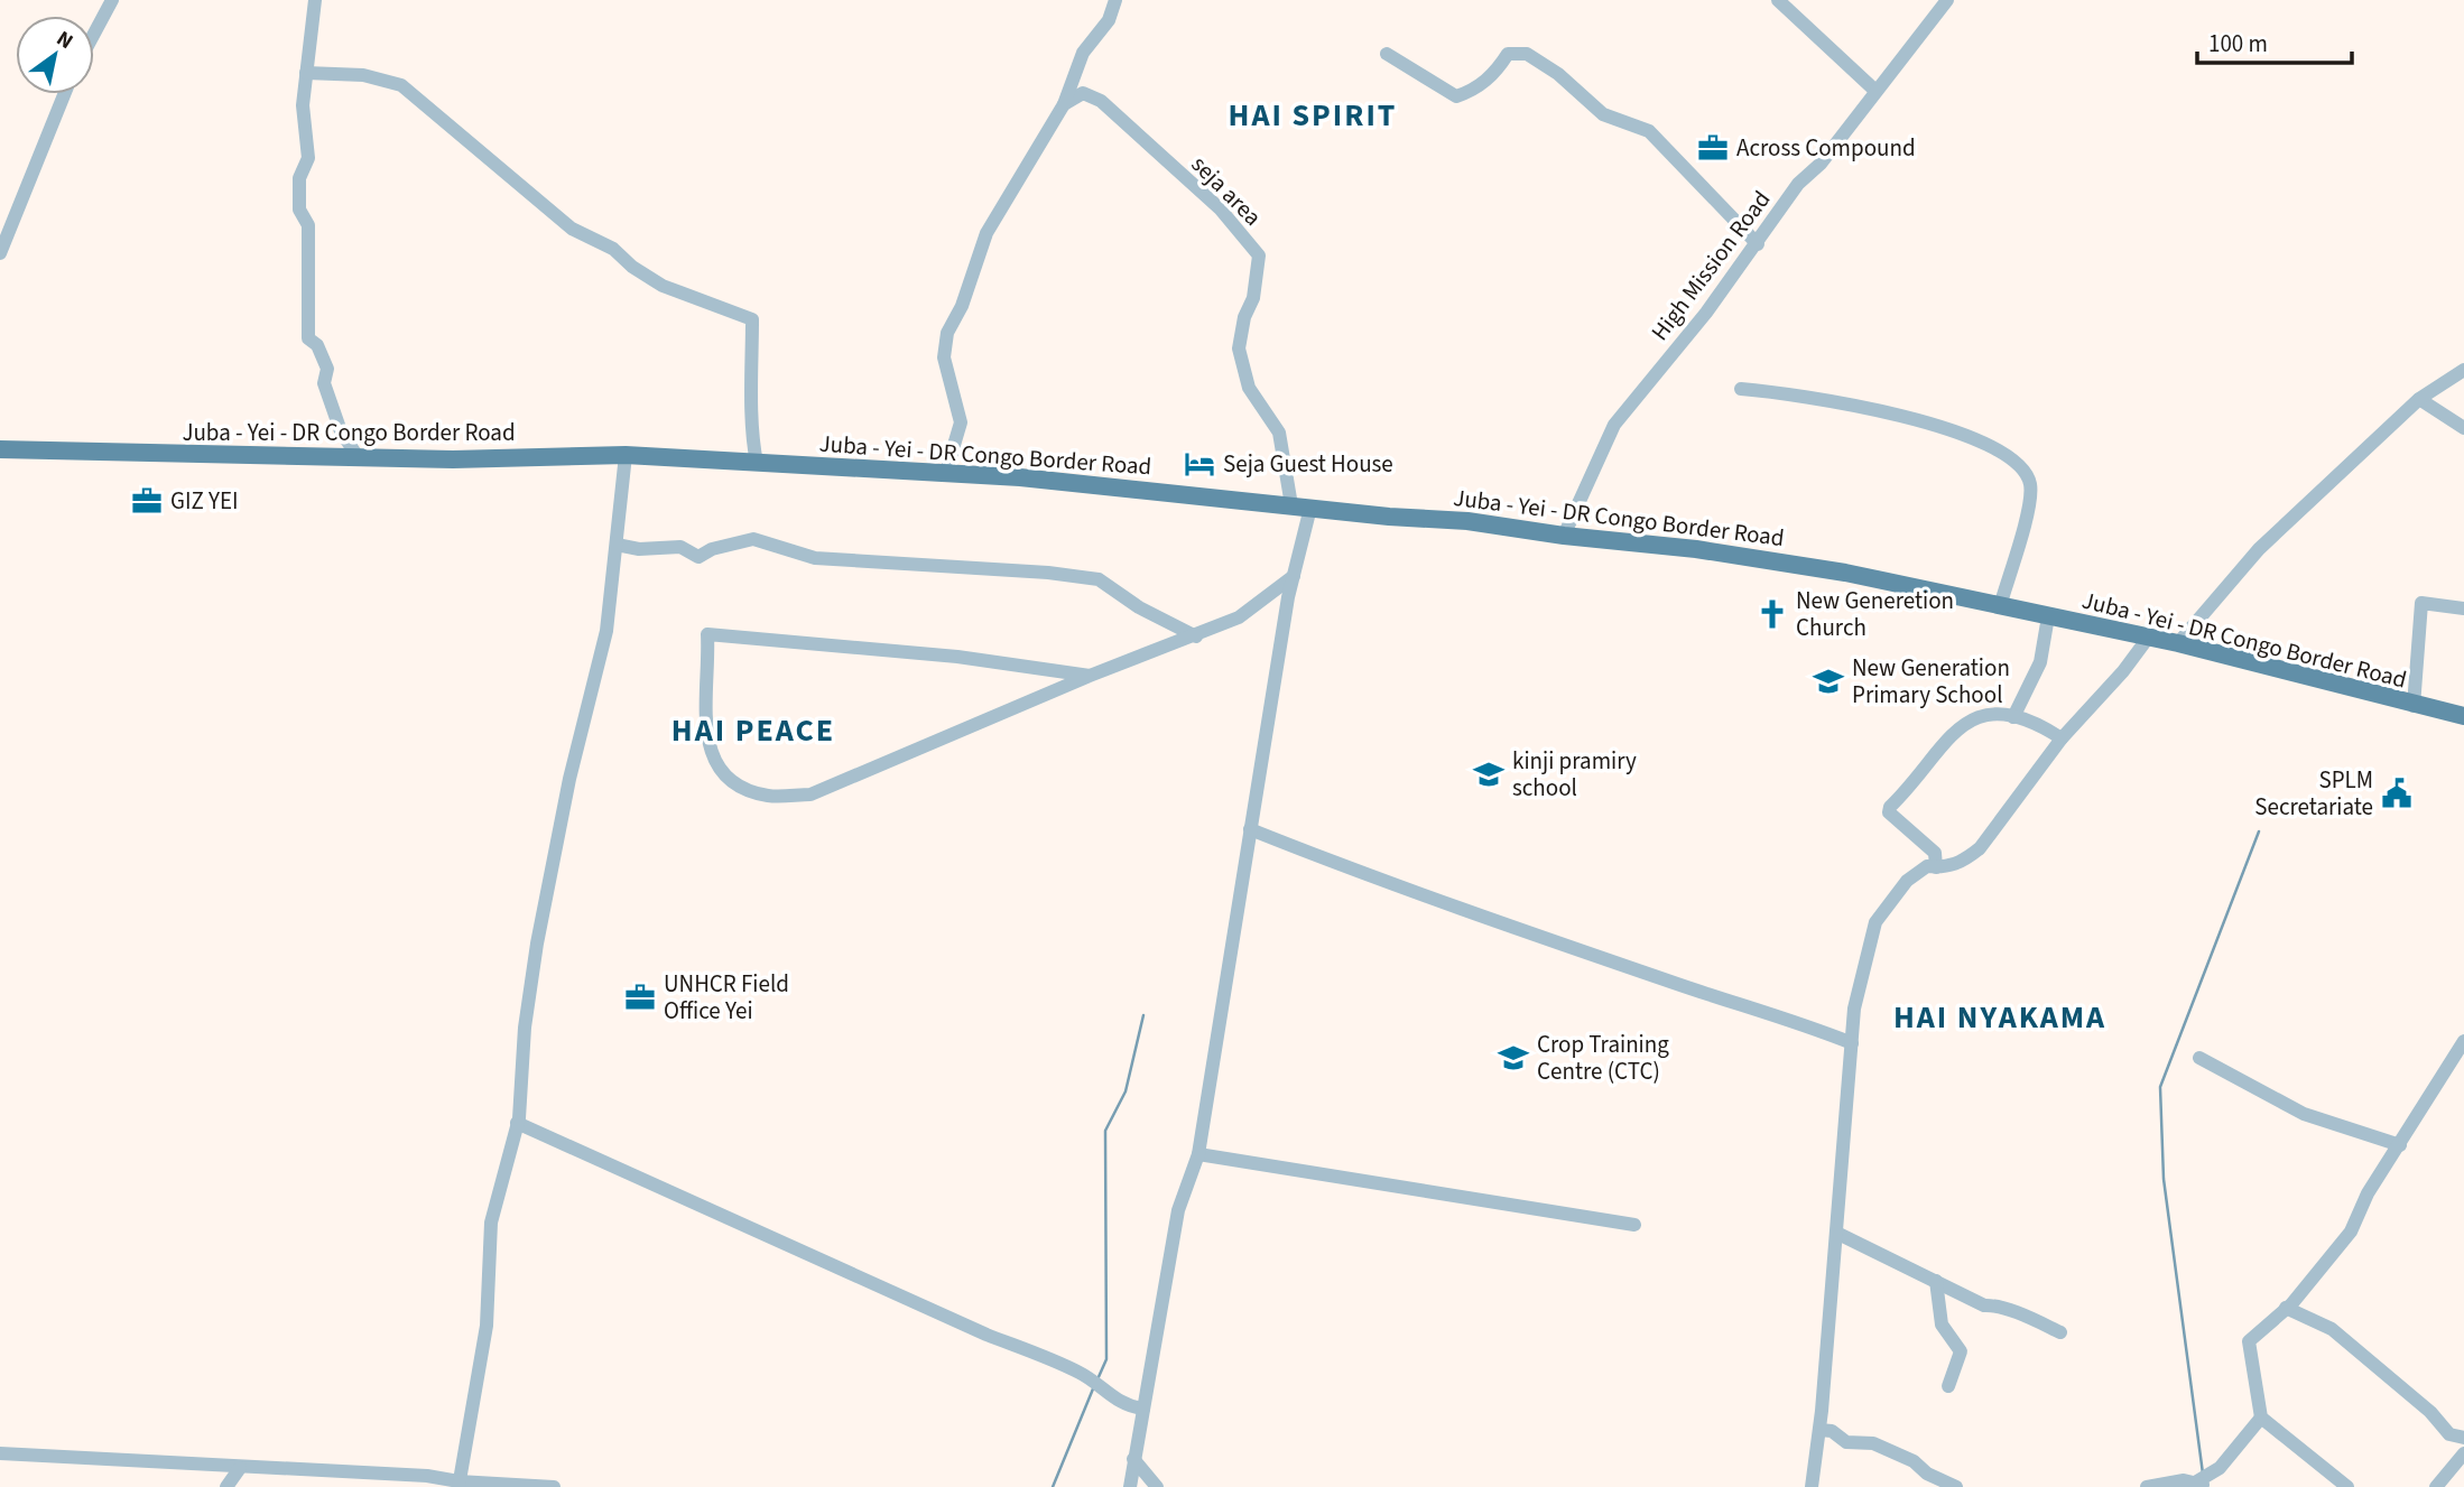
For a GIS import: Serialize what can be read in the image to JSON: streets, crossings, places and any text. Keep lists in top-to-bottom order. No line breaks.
{"streets":{"main road":["Juba - Yei - DR Congo Border Road"],"street":["seja area","High Mission Road"]},"crossings":[["seja area","Juba - Yei - DR Congo Border Road"],["High Mission Road","Juba - Yei - DR Congo Border Road"]],"districts":["HAI SPIRIT","HAI PEACE","HAI NYAKAMA"],"places":{"office":["Across Compound","GIZ YEI","UNHCR Field Office Yei"],"hotel":["Seja Guest House"],"church":["New Generetion Church"],"school or university":["New Generation Primary School","kinji pramiry school","Crop Training Centre (CTC)"],"public building":["SPLM Secretariate"]},"scale_bar":"100 m","north":"top right"}
